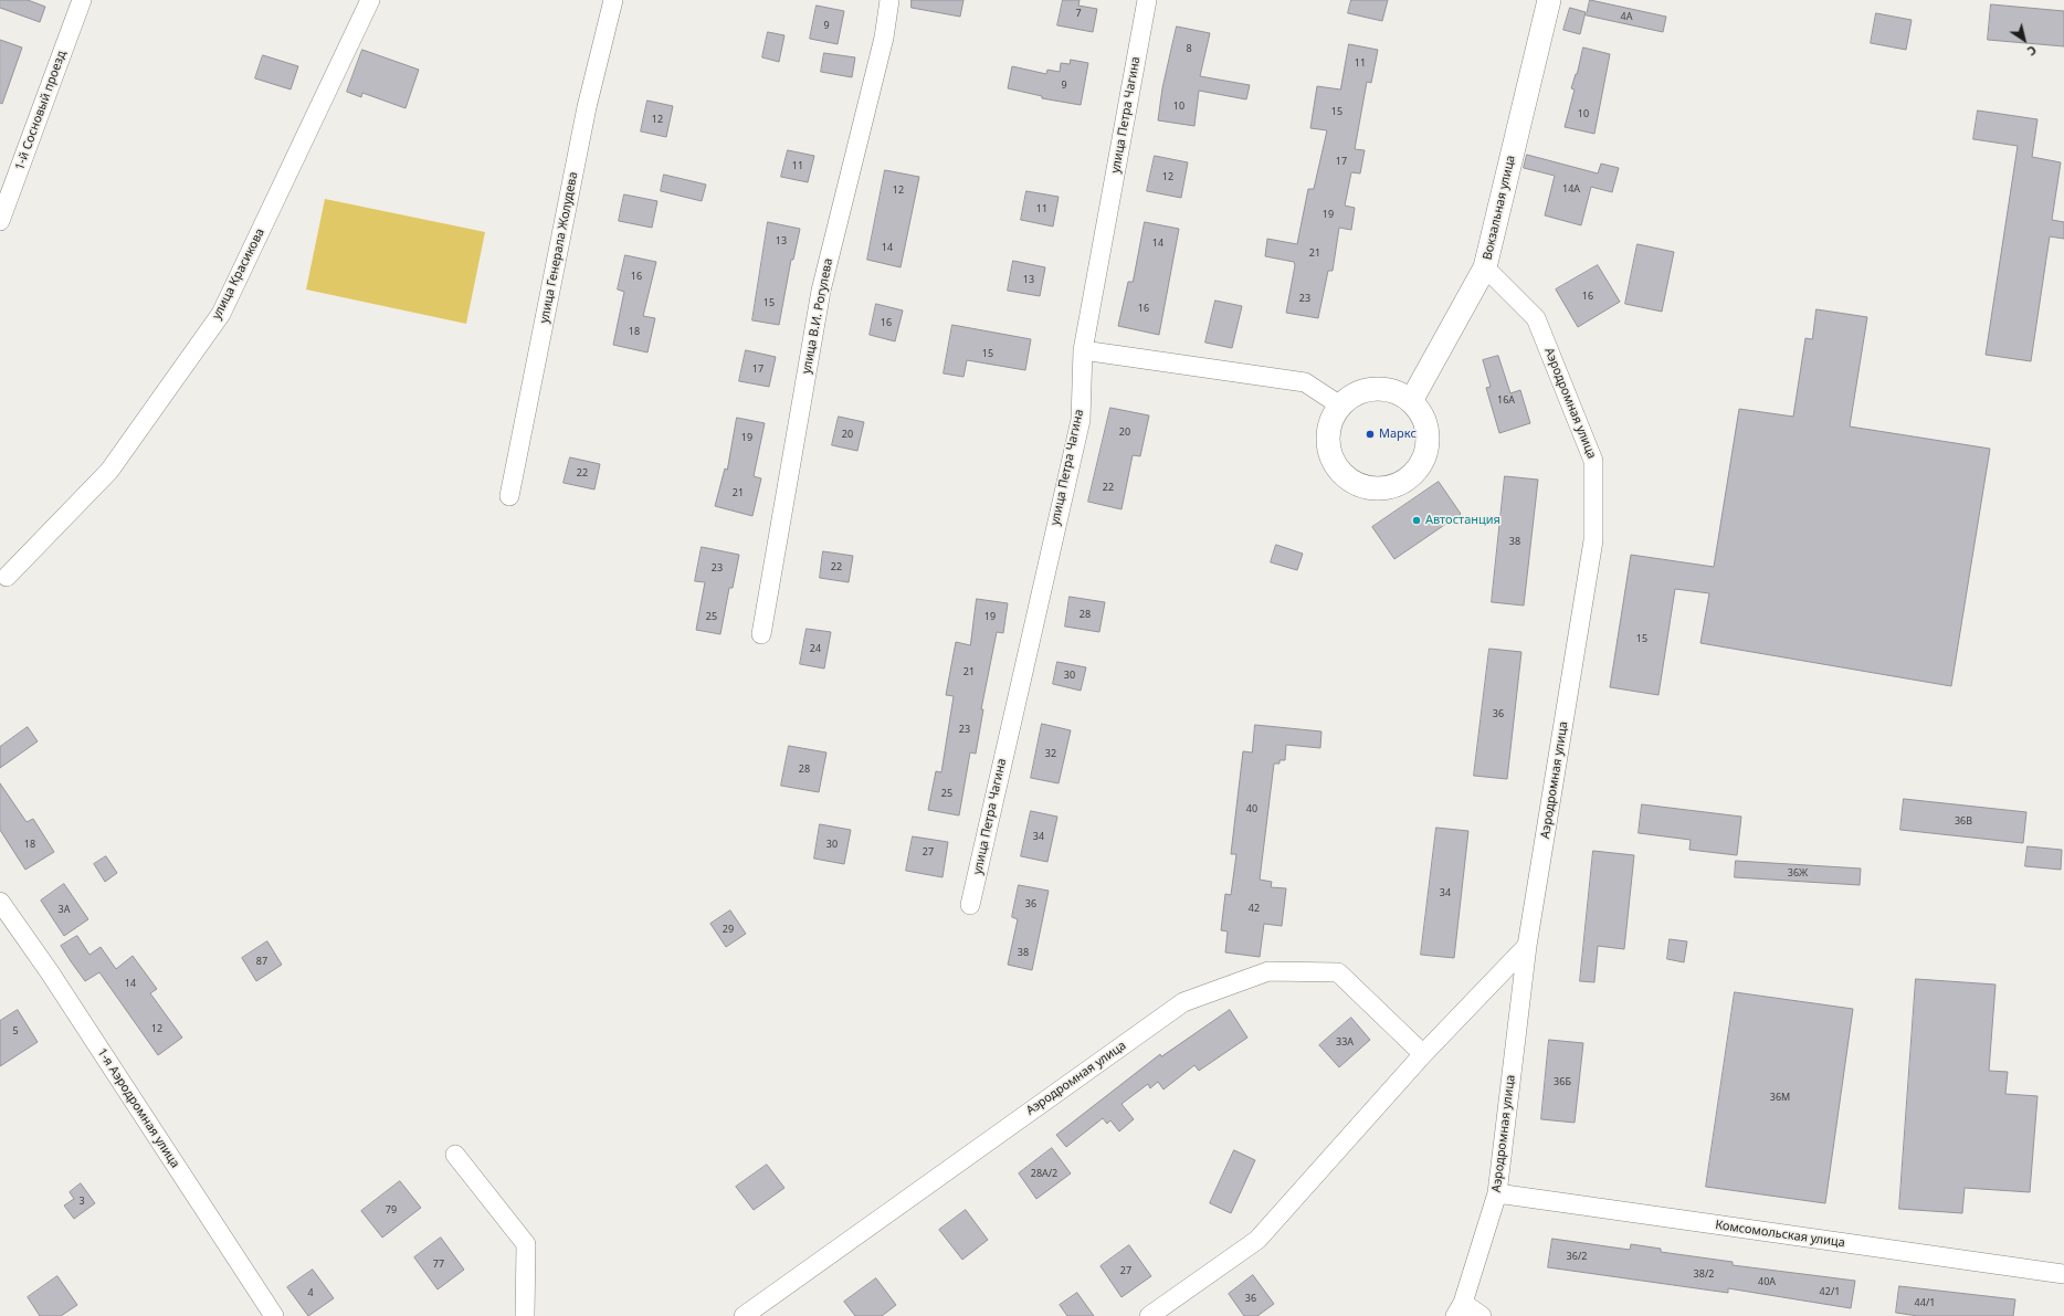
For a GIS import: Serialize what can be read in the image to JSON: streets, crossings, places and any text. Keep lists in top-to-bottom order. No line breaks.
{"streets":{"street":["1-й Сосновый проезд","улица Петра Чагина","Вокзальная улица","улица Генерала Жолудева","улица Красикова","улица В.И. Рогулева","Аэродромная улица","1-я Аэродромная улица","Комсомольская улица"]},"crossings":[["Вокзальная улица","Аэродромная улица"],["Аэродромная улица","Комсомольская улица"]],"places":["Маркс","Автостанция"],"house_numbers":["7","4А","9","8","11","9","10","15","10","12","17","11","12","14А","12","11","19","13","14","14","21","16","13","16","23","15","16","16","18","15","17","16А","20","20","19","22","22","21","38","22","23","28","25","19","15","24","21","30","36","23","32","28","25","40","36В","34","18","30","27","36Ж","34","36","42","3А","29","38","87","14","12","5","33А","36Б","36М","28А/2","3","79","36/2","77","27","38/2","40А","42/1","4","36","44/1"],"north":"bottom right"}
